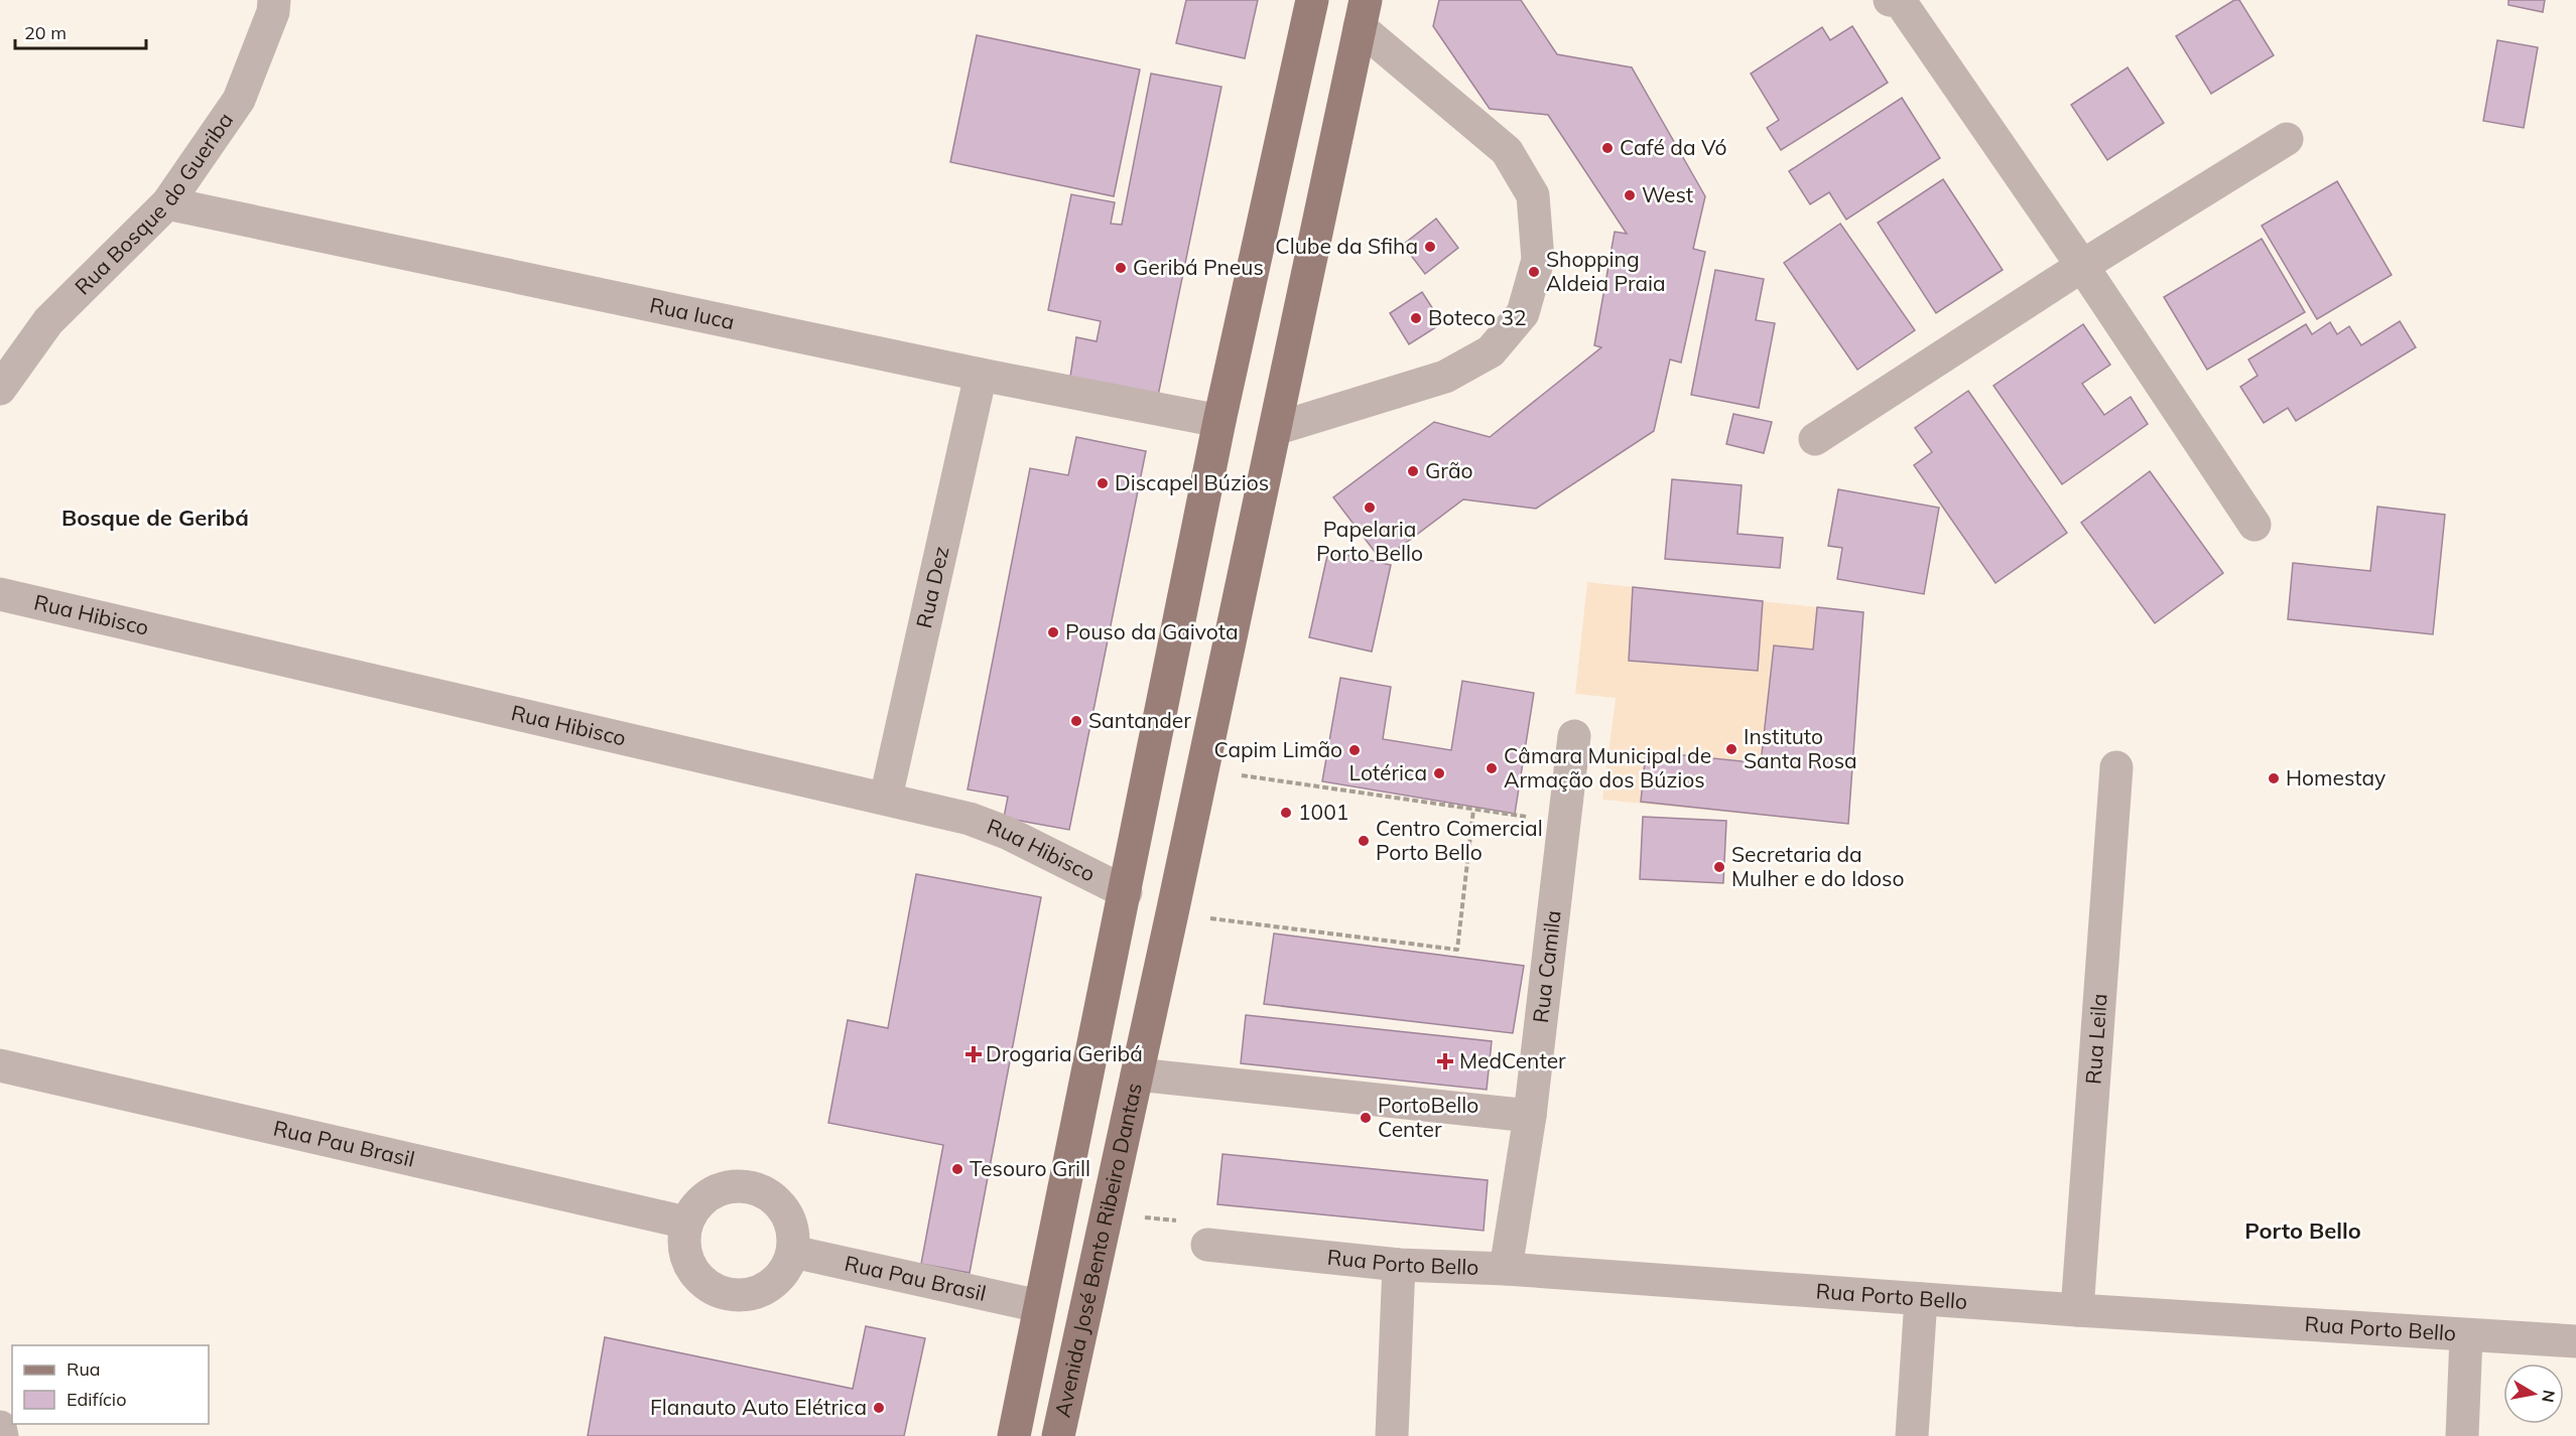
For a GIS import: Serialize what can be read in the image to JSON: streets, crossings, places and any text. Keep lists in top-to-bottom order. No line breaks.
{"streets":{"main road":["Avenida José Bento Ribeiro Dantas"],"street":["Rua Bosque do Gueriba","Rua Iuca","Rua Dez","Rua Hibisco","Rua Camila","Rua Leila","Rua Pau Brasil","Rua Porto Bello"]},"crossings":[["Rua Bosque do Gueriba","Rua Iuca"],["Rua Iuca","Rua Dez"],["Rua Dez","Rua Hibisco"],["Rua Camila","Rua Porto Bello"],["Rua Leila","Rua Porto Bello"]],"districts":["Bosque de Geribá","Porto Bello"],"places":{"other":["Café da Vó","West","Clube da Sfiha","Geribá Pneus","Shopping Aldeia Praia","Boteco 32","Grão","Discapel Búzios","Papelaria Porto Bello","Pouso da Gaivota","Santander","Instituto Santa Rosa","Capim Limão","Câmara Municipal de Armação dos Búzios","Lotérica","Homestay","1001","Centro Comercial Porto Bello","Secretaria da Mulher e do Idoso","PortoBello Center","Tesouro Grill","Flanauto Auto Elétrica"],"health":["Drogaria Geribá","MedCenter"]},"legend":["Rua","Edifício"],"scale_bar":"20 m","north":"right"}
